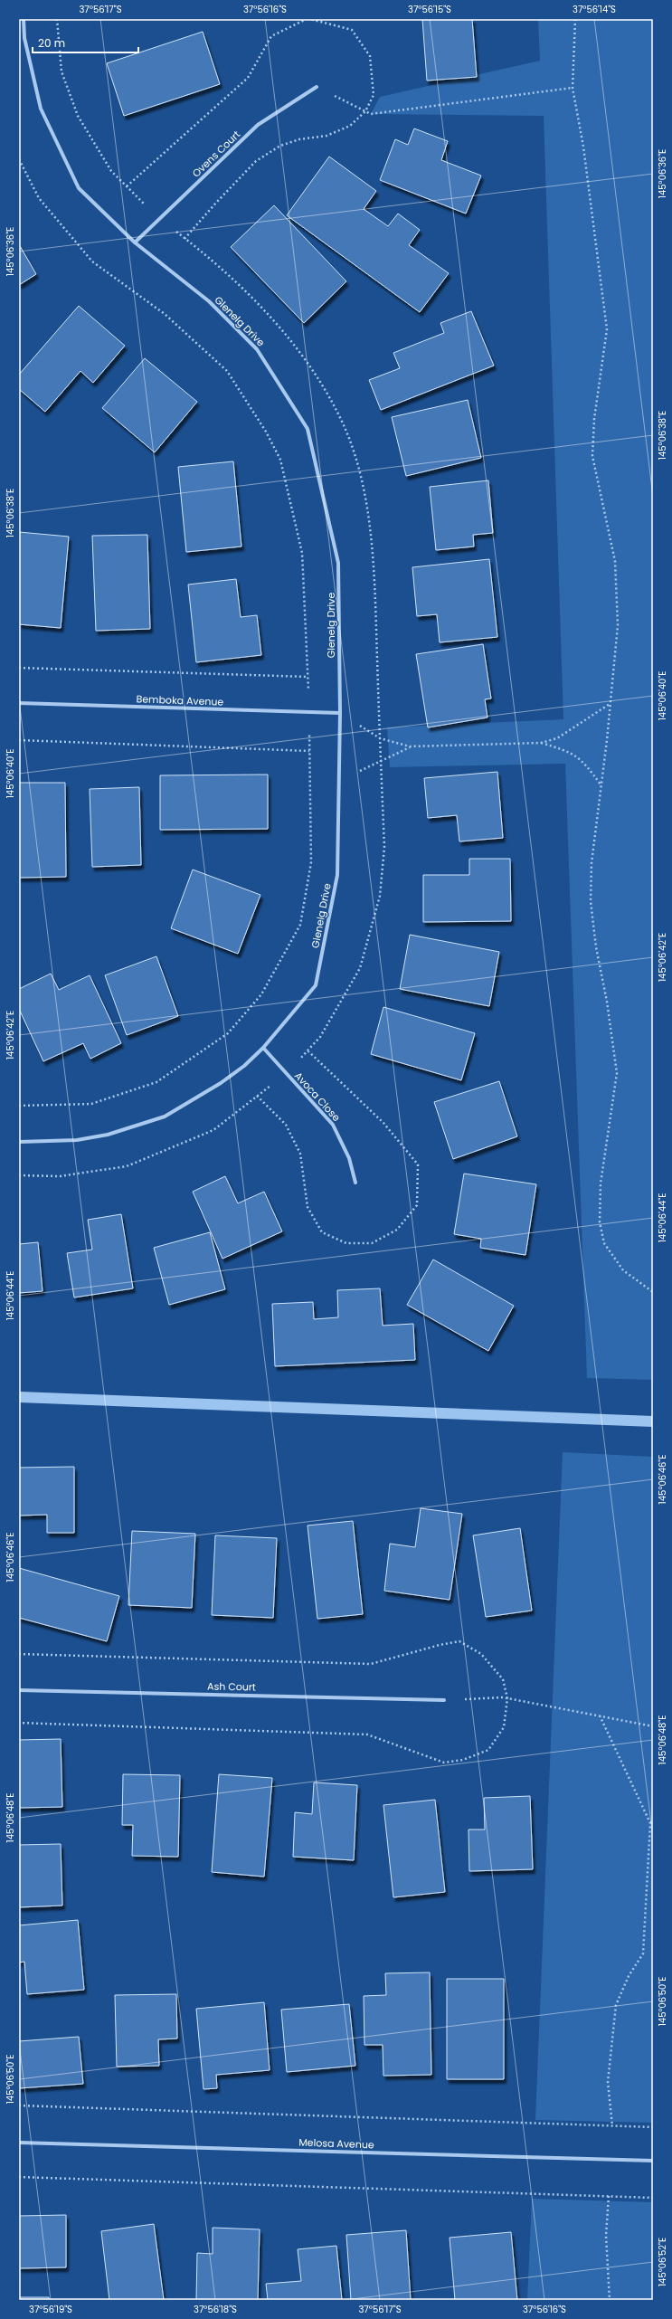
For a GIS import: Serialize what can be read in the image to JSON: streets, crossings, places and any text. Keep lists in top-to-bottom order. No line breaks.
{"streets":{"street":["Ovens Court","Glenelg Drive","Bemboka Avenue","Avoca Close","Ash Court","Melosa Avenue"]},"crossings":[["Ovens Court","Glenelg Drive"],["Glenelg Drive","Bemboka Avenue"],["Glenelg Drive","Avoca Close"]],"scale_bar":"20 m","coordinates":["37°56'17\"S","37°56'16\"S","37°56'15\"S","37°56'14\"S","145°06'36\"E","145°06'38\"E","145°06'40\"E","145°06'42\"E","145°06'44\"E","145°06'46\"E","145°06'48\"E","145°06'50\"E","145°06'52\"E","37°56'19\"S","37°56'18\"S"]}
